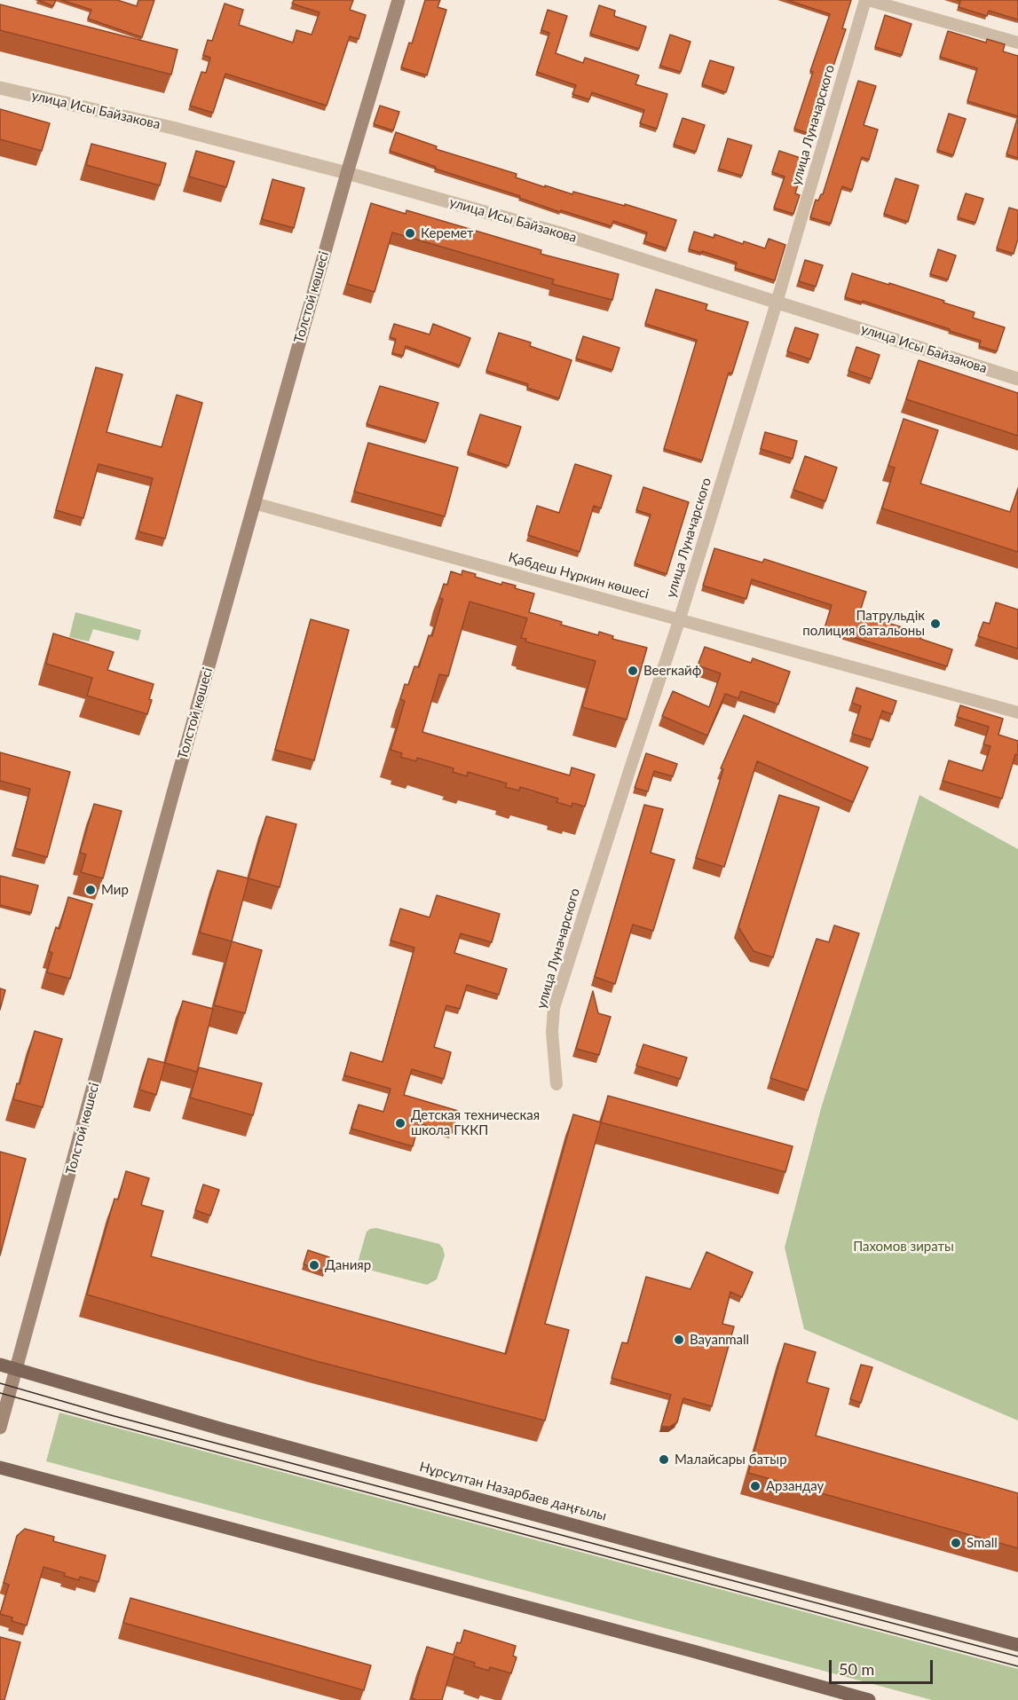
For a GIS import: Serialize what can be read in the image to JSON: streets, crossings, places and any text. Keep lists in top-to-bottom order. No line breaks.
{"streets":{"main road":["Толстой көшесі","Нұрсұлтан Назарбаев даңғылы"],"street":["улица Исы Байзакова","улица Луначарского","Қабдеш Нұркин көшесі"]},"crossings":[["улица Исы Байзакова","улица Луначарского"],["улица Исы Байзакова","Толстой көшесі"],["улица Луначарского","Қабдеш Нұркин көшесі"],["Толстой көшесі","Қабдеш Нұркин көшесі"],["Толстой көшесі","Нұрсұлтан Назарбаев даңғылы"]],"parks":["Пахомов зираты"],"places":["Керемет","Патрульдік полиция батальоны","Beerкайф","Мир","Детская техническая школа ГККП","Данияр","Bayanmall","Малайсары батыр","Арзандау","Small"],"scale_bar":"50 m"}
